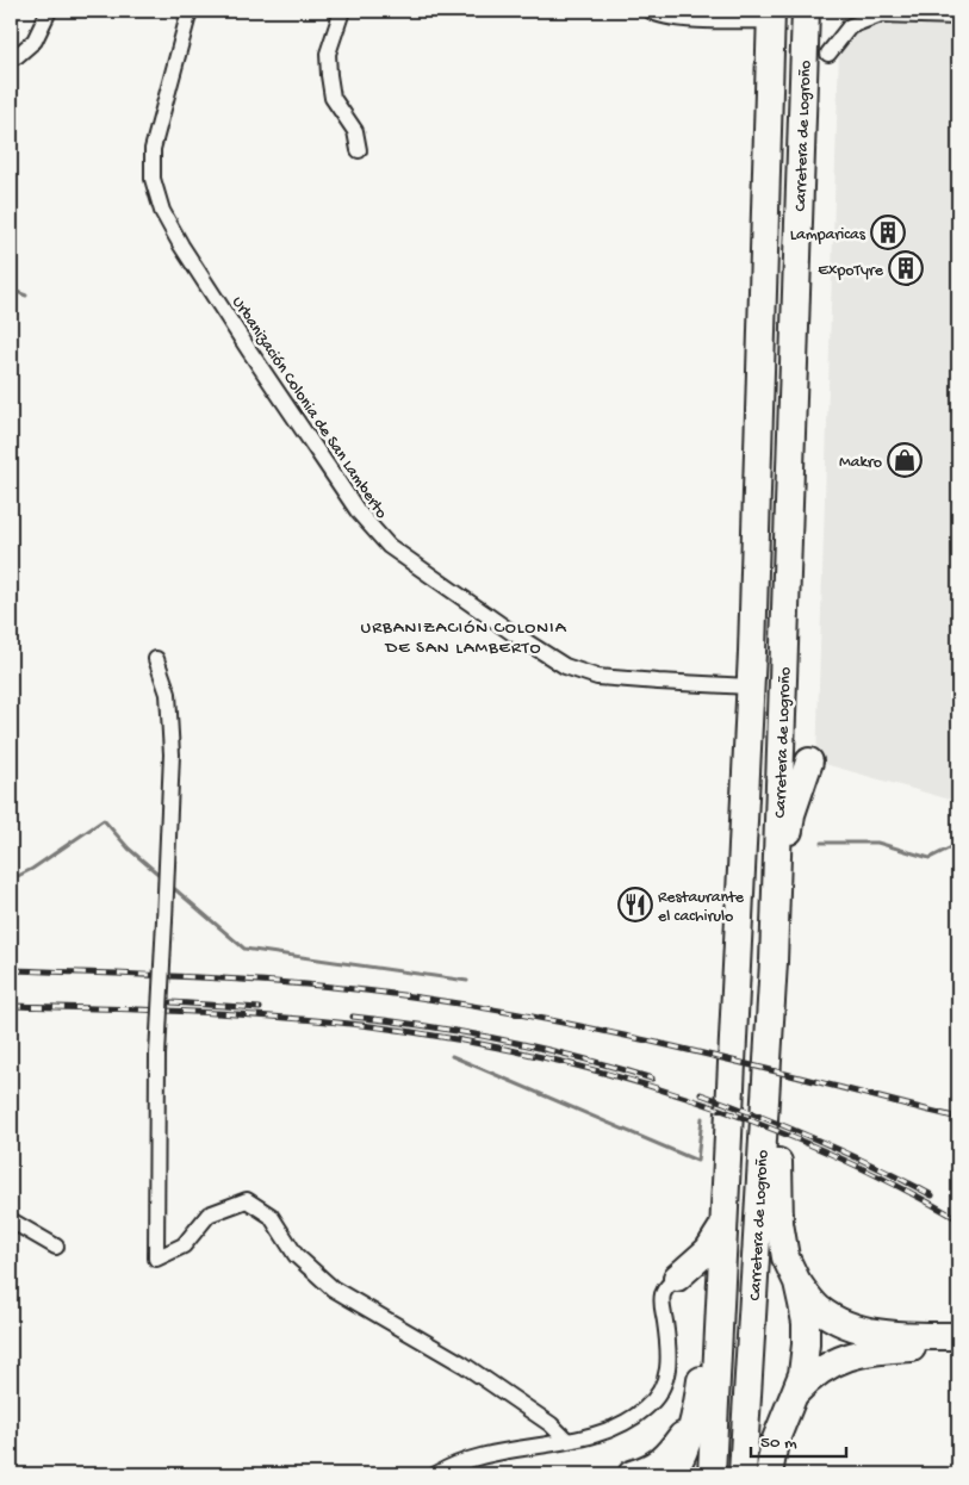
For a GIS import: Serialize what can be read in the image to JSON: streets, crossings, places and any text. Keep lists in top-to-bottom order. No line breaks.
{"streets":{"highway":["Carretera de Logroño"],"street":["Urbanización Colonia de San Lamberto"]},"crossings":[["Carretera de Logroño","Urbanización Colonia de San Lamberto"]],"districts":["URBANIZACIÓN COLONIA DE SAN LAMBERTO"],"places":{"building":["Lamparicas","ExpoTyre"],"shop":["Makro"],"restaurant":["Restaurante el cachirulo"]},"scale_bar":"50 m"}
